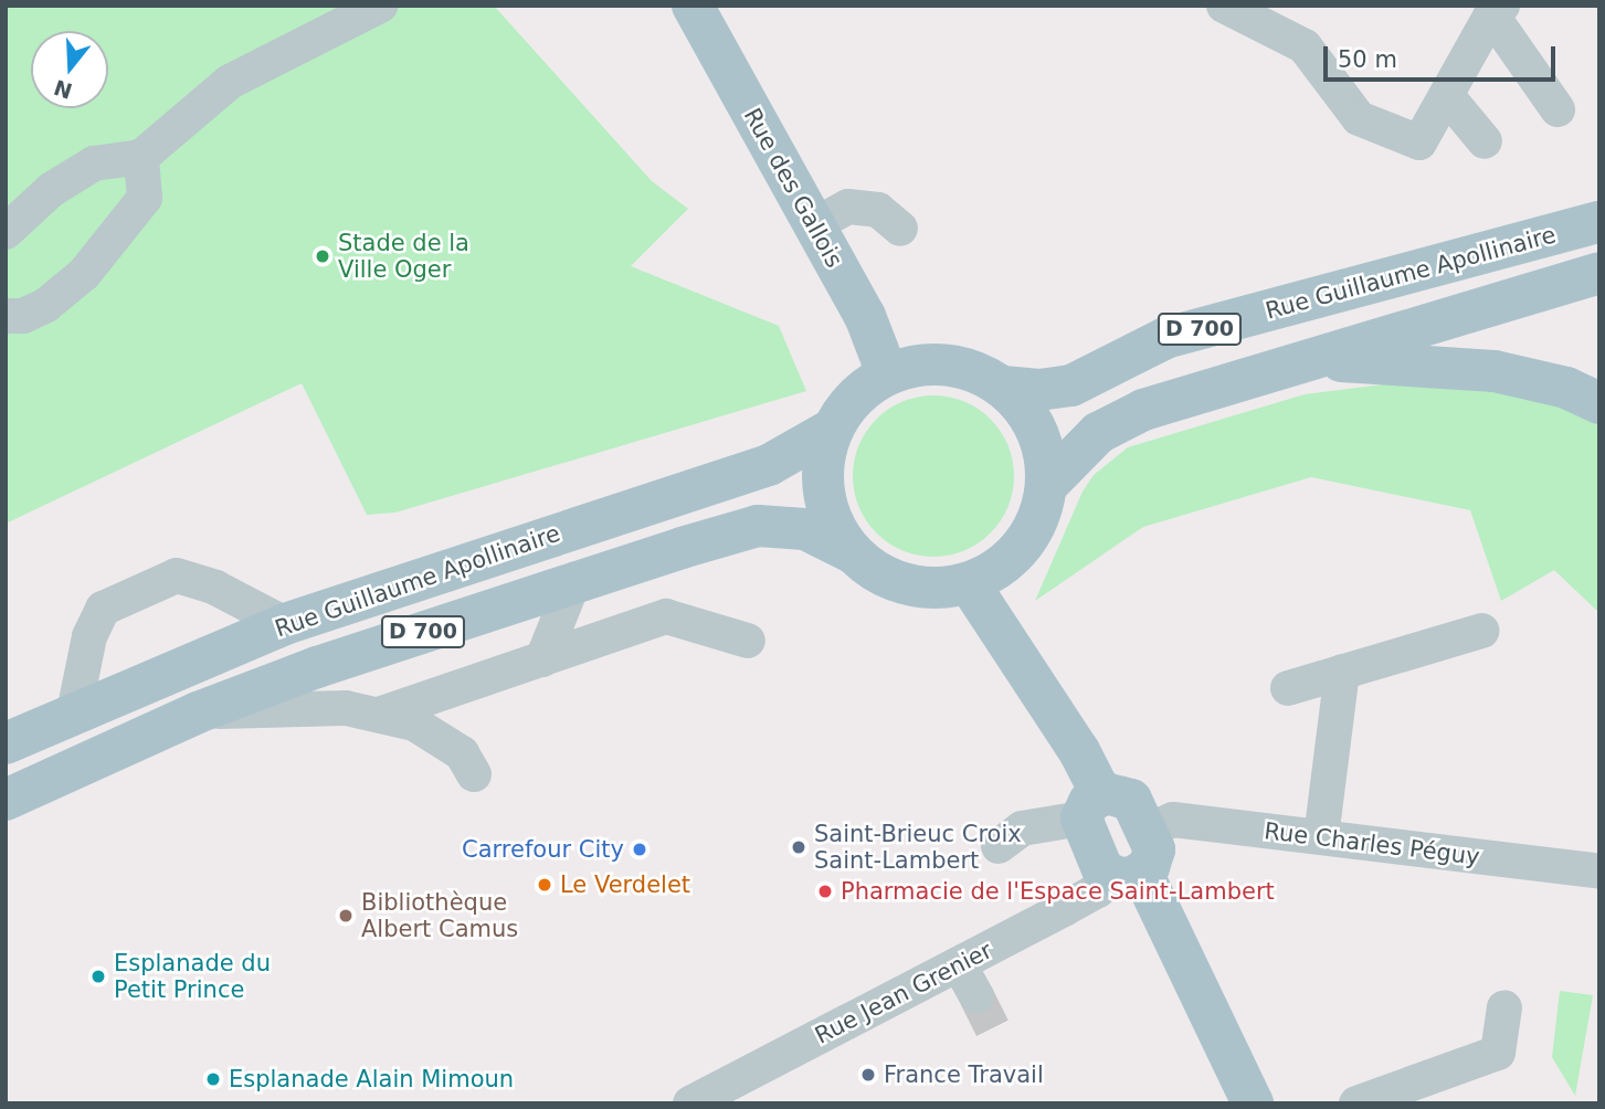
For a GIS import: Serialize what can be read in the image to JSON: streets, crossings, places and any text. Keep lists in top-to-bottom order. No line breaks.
{"streets":{"main road":["Rue des Gallois","Rue Guillaume Apollinaire","D 700"],"street":["Rue Charles Péguy","Rue Jean Grenier"]},"crossings":[["Rue des Gallois","Rue Guillaume Apollinaire"],["Rue des Gallois","D 700"],["Rue Guillaume Apollinaire","D 700"]],"places":["Stade de la Ville Oger","Saint-Brieuc Croix Saint-Lambert","Carrefour City","Le Verdelet","Pharmacie de l'Espace Saint-Lambert","Bibliothèque Albert Camus","Esplanade du Petit Prince","France Travail","Esplanade Alain Mimoun"],"scale_bar":"50 m","north":"bottom"}
